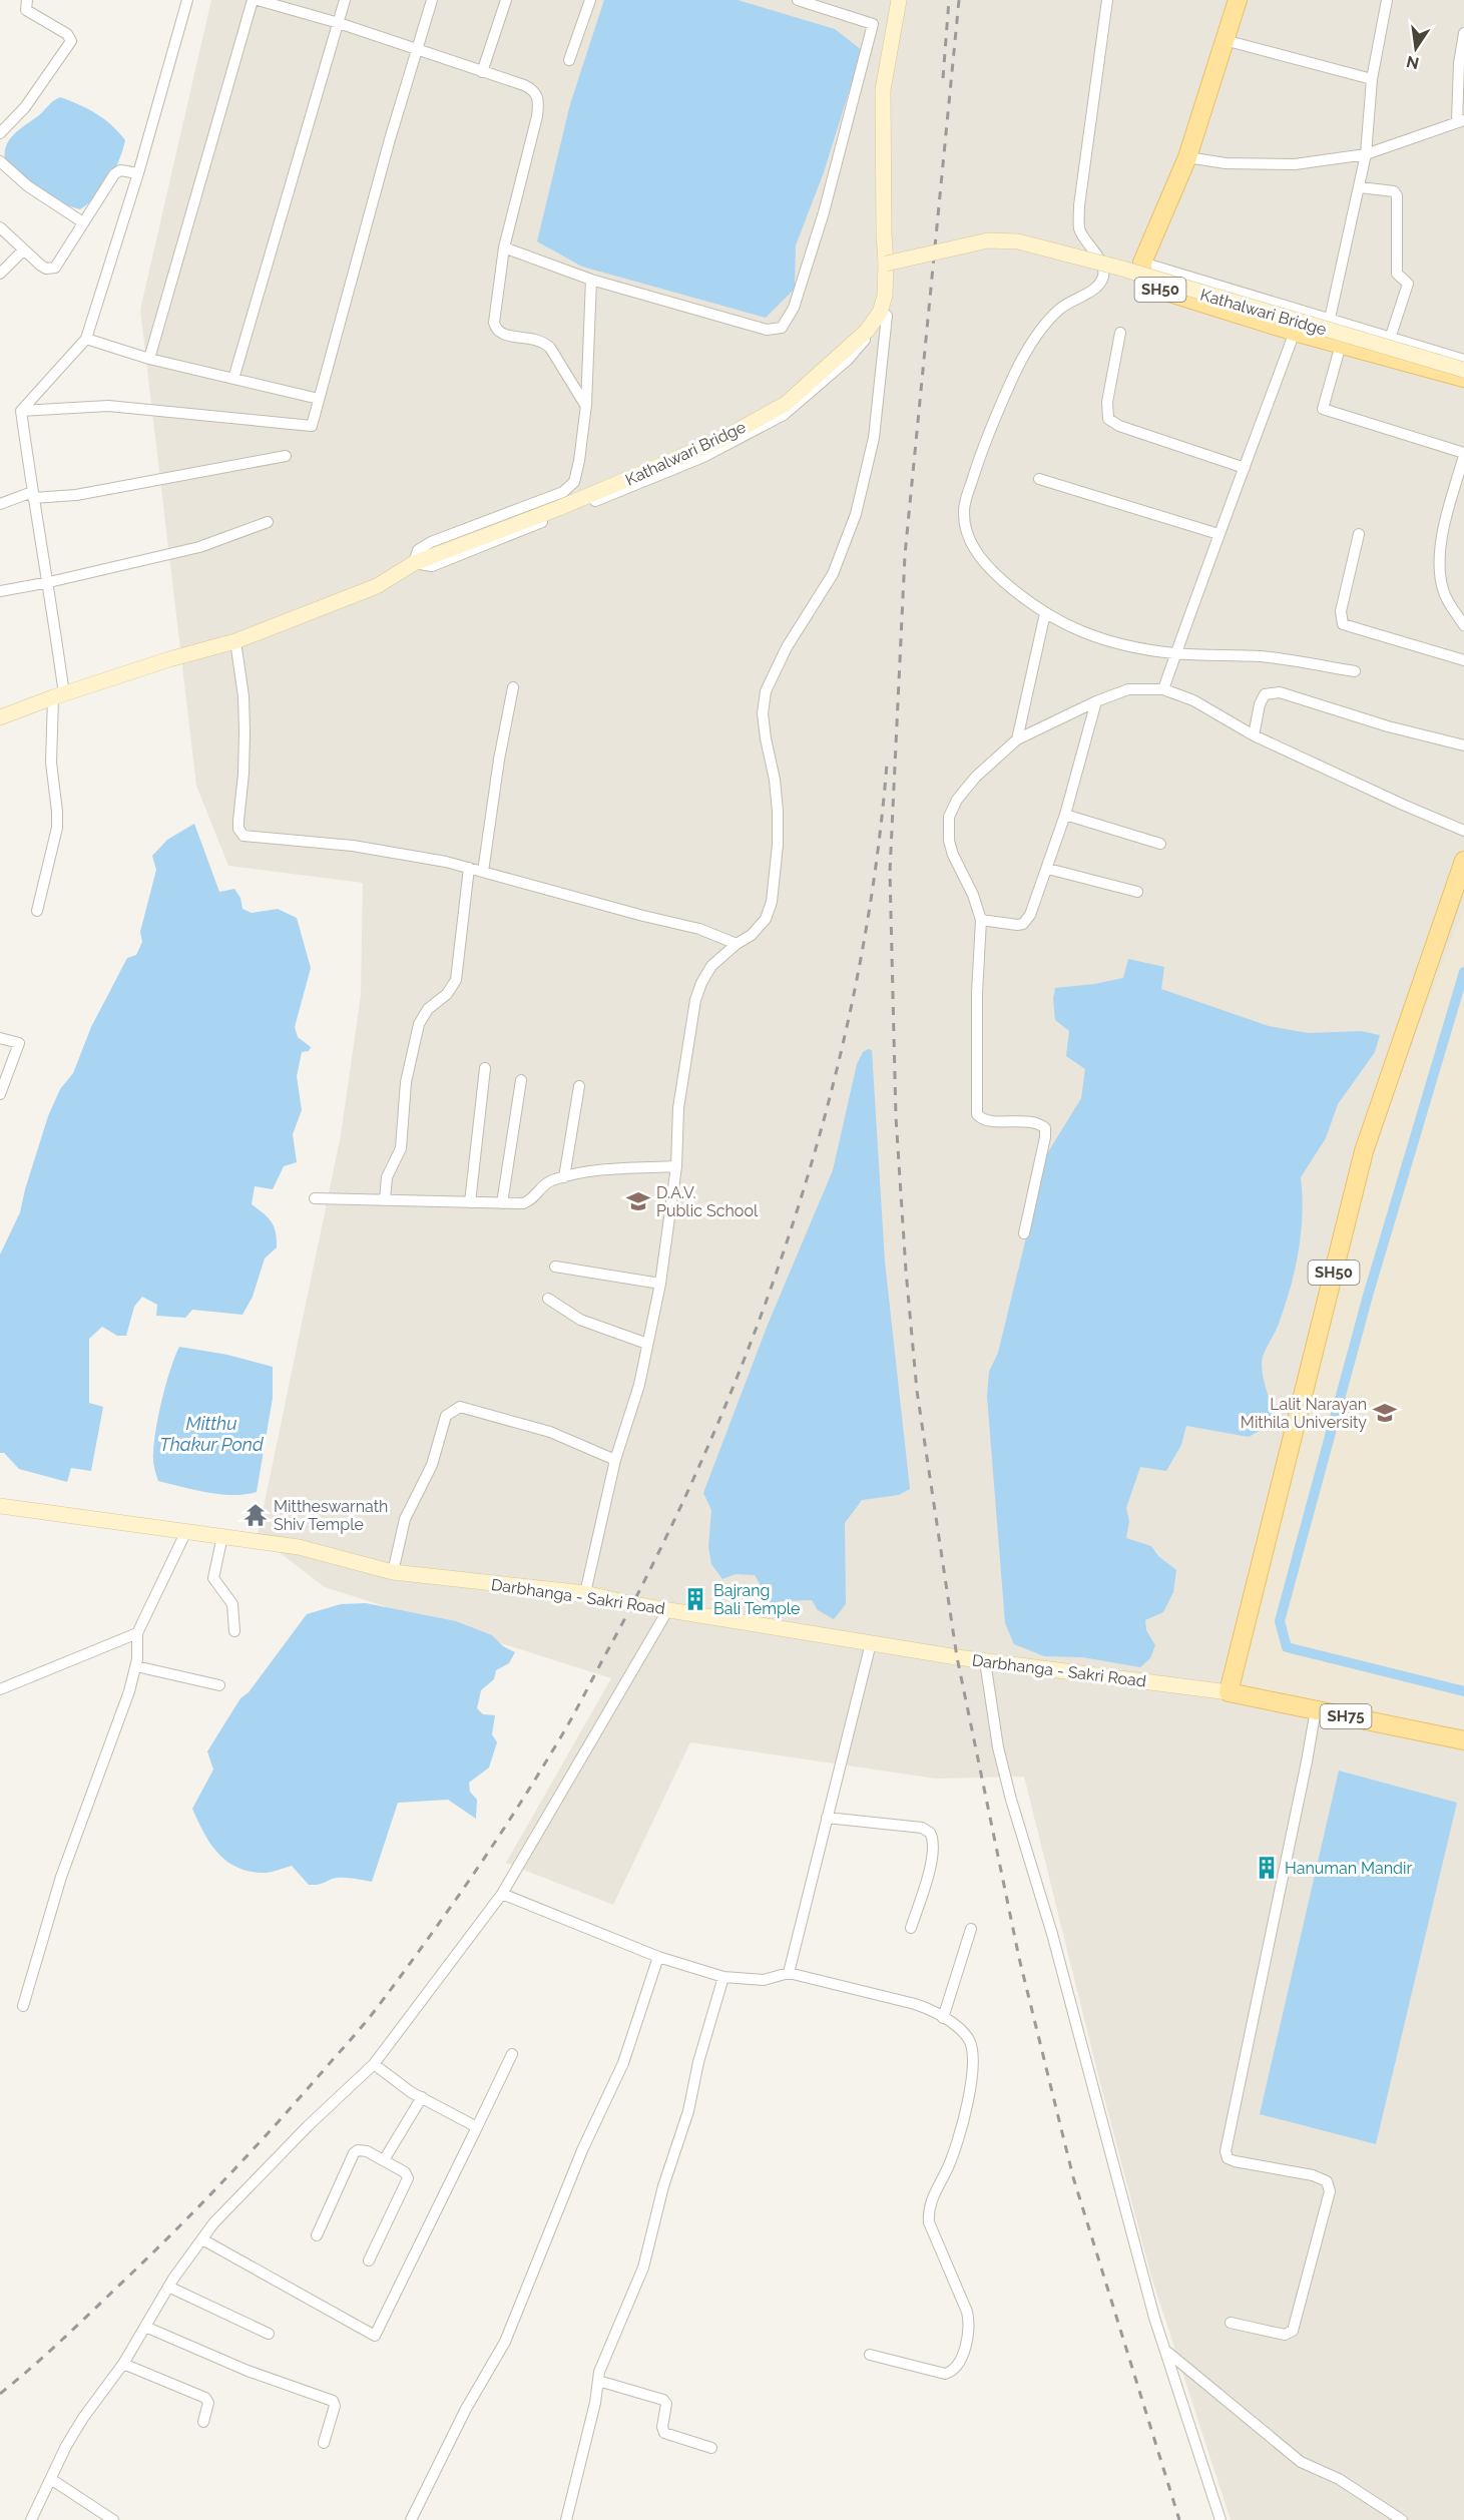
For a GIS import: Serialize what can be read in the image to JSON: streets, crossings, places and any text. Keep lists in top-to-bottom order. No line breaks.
{"streets":{"main road":["SH50","Kathalwari Bridge","Darbhanga - Sakri Road","SH75"]},"crossings":[["SH50","Darbhanga - Sakri Road"],["SH50","SH75"],["Darbhanga - Sakri Road","SH75"]],"water":["Mitthu Thakur Pond"],"places":{"school or university":["D.A.V. Public School","Lalit Narayan Mithila University"],"temple":["Mittheswarnath Shiv Temple"],"building":["Bajrang Bali Temple","Hanuman Mandir"]},"north":"bottom"}
